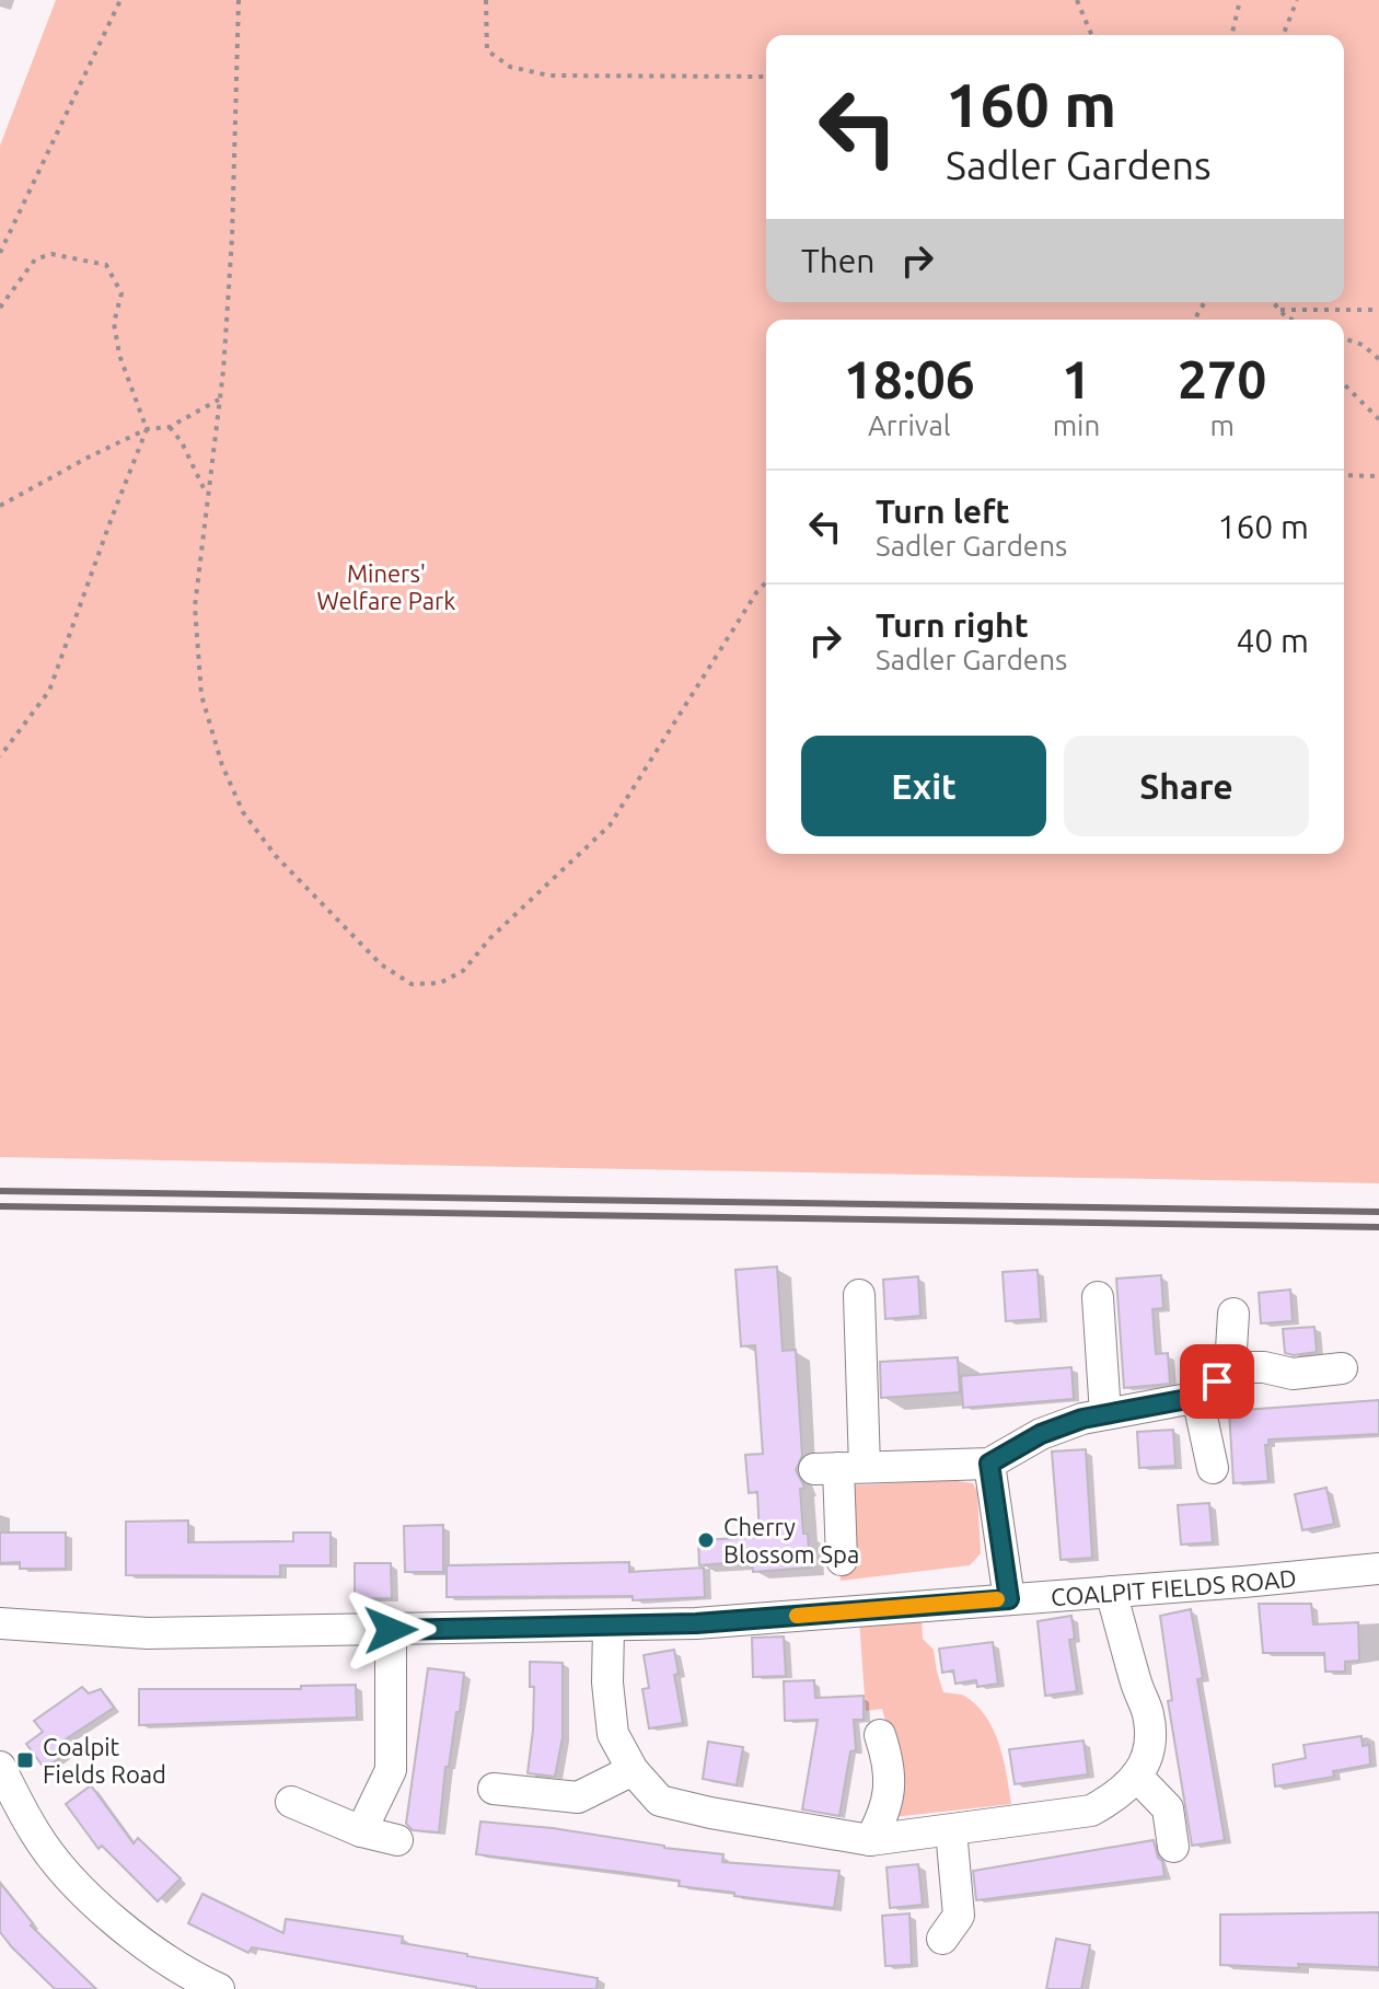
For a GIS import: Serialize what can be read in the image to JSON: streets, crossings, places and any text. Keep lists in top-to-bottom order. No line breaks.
{"streets":{"street":["COALPIT FIELDS ROAD"]},"parks":["Miners' Welfare Park"],"places":{"other":["Cherry Blossom Spa"],"transit":["Coalpit Fields Road"]},"page":{"turn":["160 m","Sadler Gardens"],"then":"Then","eta":["18:06","Arrival","1","min","270","m"],"list":[{"name":"Turn left","note":"Sadler Gardens","value":"160 m"},{"name":"Turn right","note":"Sadler Gardens","value":"40 m"}],"buttons":["Exit","Share"]}}
